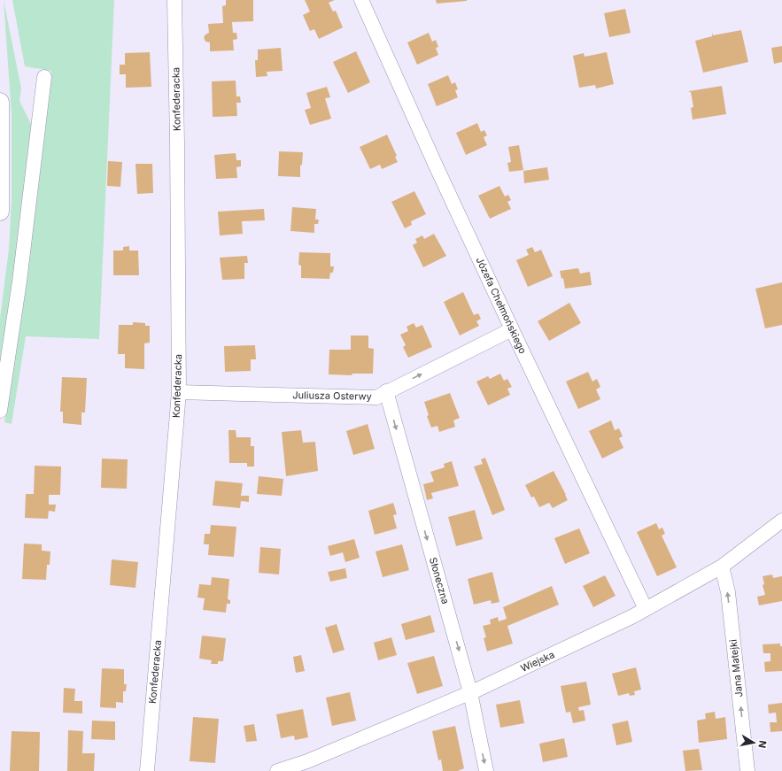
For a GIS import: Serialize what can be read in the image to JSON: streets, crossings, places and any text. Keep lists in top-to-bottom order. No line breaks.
{"streets":{"street":["Konfederacka","Józefa Chełmońskiego","Juliusza Osterwy","Słoneczna","Wiejska","Jana Matejki"]},"crossings":[["Konfederacka","Juliusza Osterwy"],["Józefa Chełmońskiego","Juliusza Osterwy"],["Józefa Chełmońskiego","Wiejska"],["Juliusza Osterwy","Słoneczna"],["Słoneczna","Wiejska"],["Wiejska","Jana Matejki"]],"one_way":["Juliusza Osterwy","Słoneczna","Jana Matejki"],"north":"right"}
